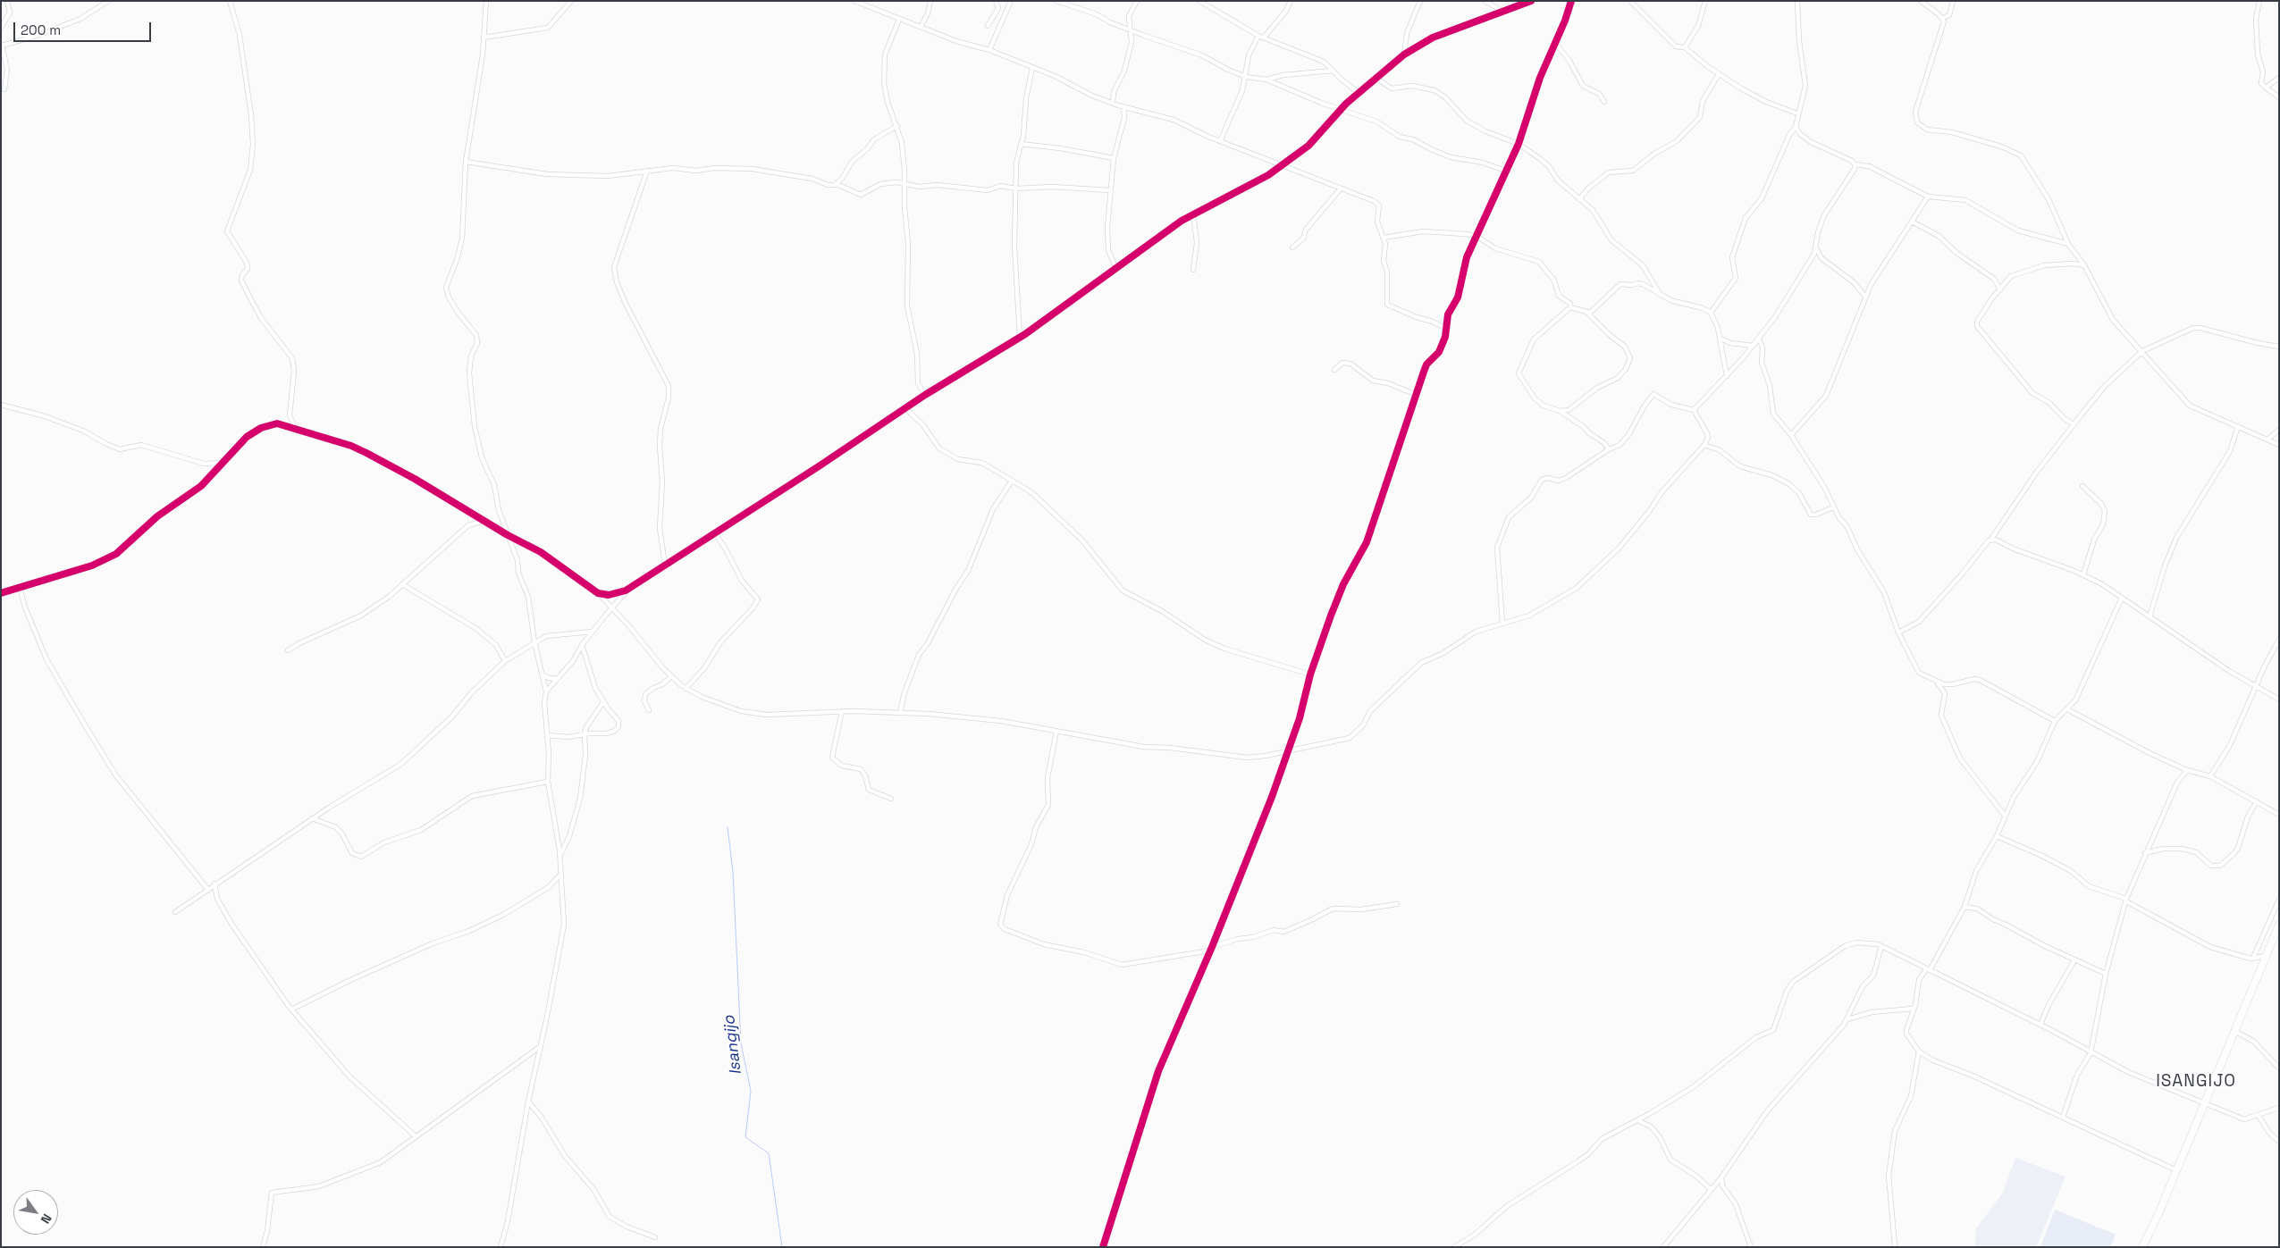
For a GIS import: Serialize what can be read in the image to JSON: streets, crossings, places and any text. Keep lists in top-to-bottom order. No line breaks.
{"districts":["ISANGIJO"],"water":["Isangijo"],"scale_bar":"200 m","north":"bottom right"}
